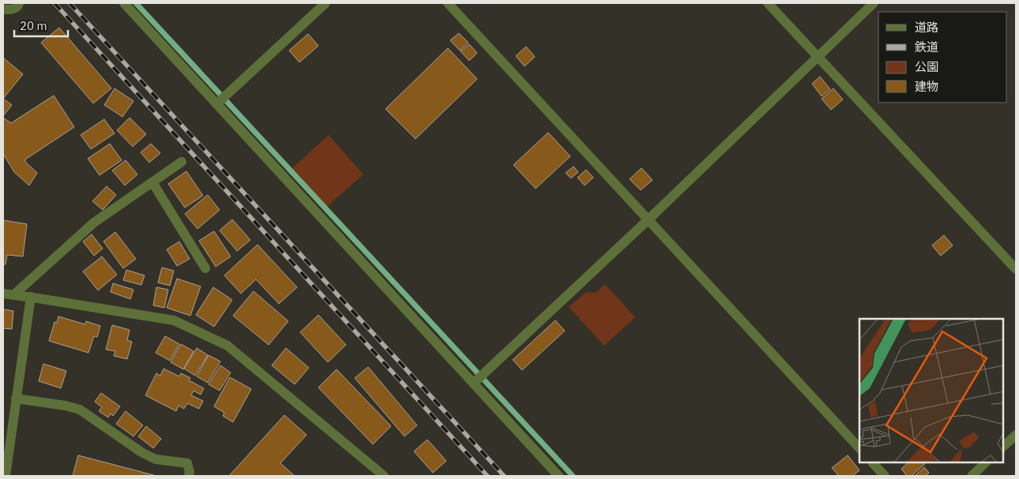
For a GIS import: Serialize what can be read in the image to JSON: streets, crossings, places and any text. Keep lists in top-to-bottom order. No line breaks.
{"legend":["道路","鉄道","公園","建物"],"scale_bar":"20 m"}
